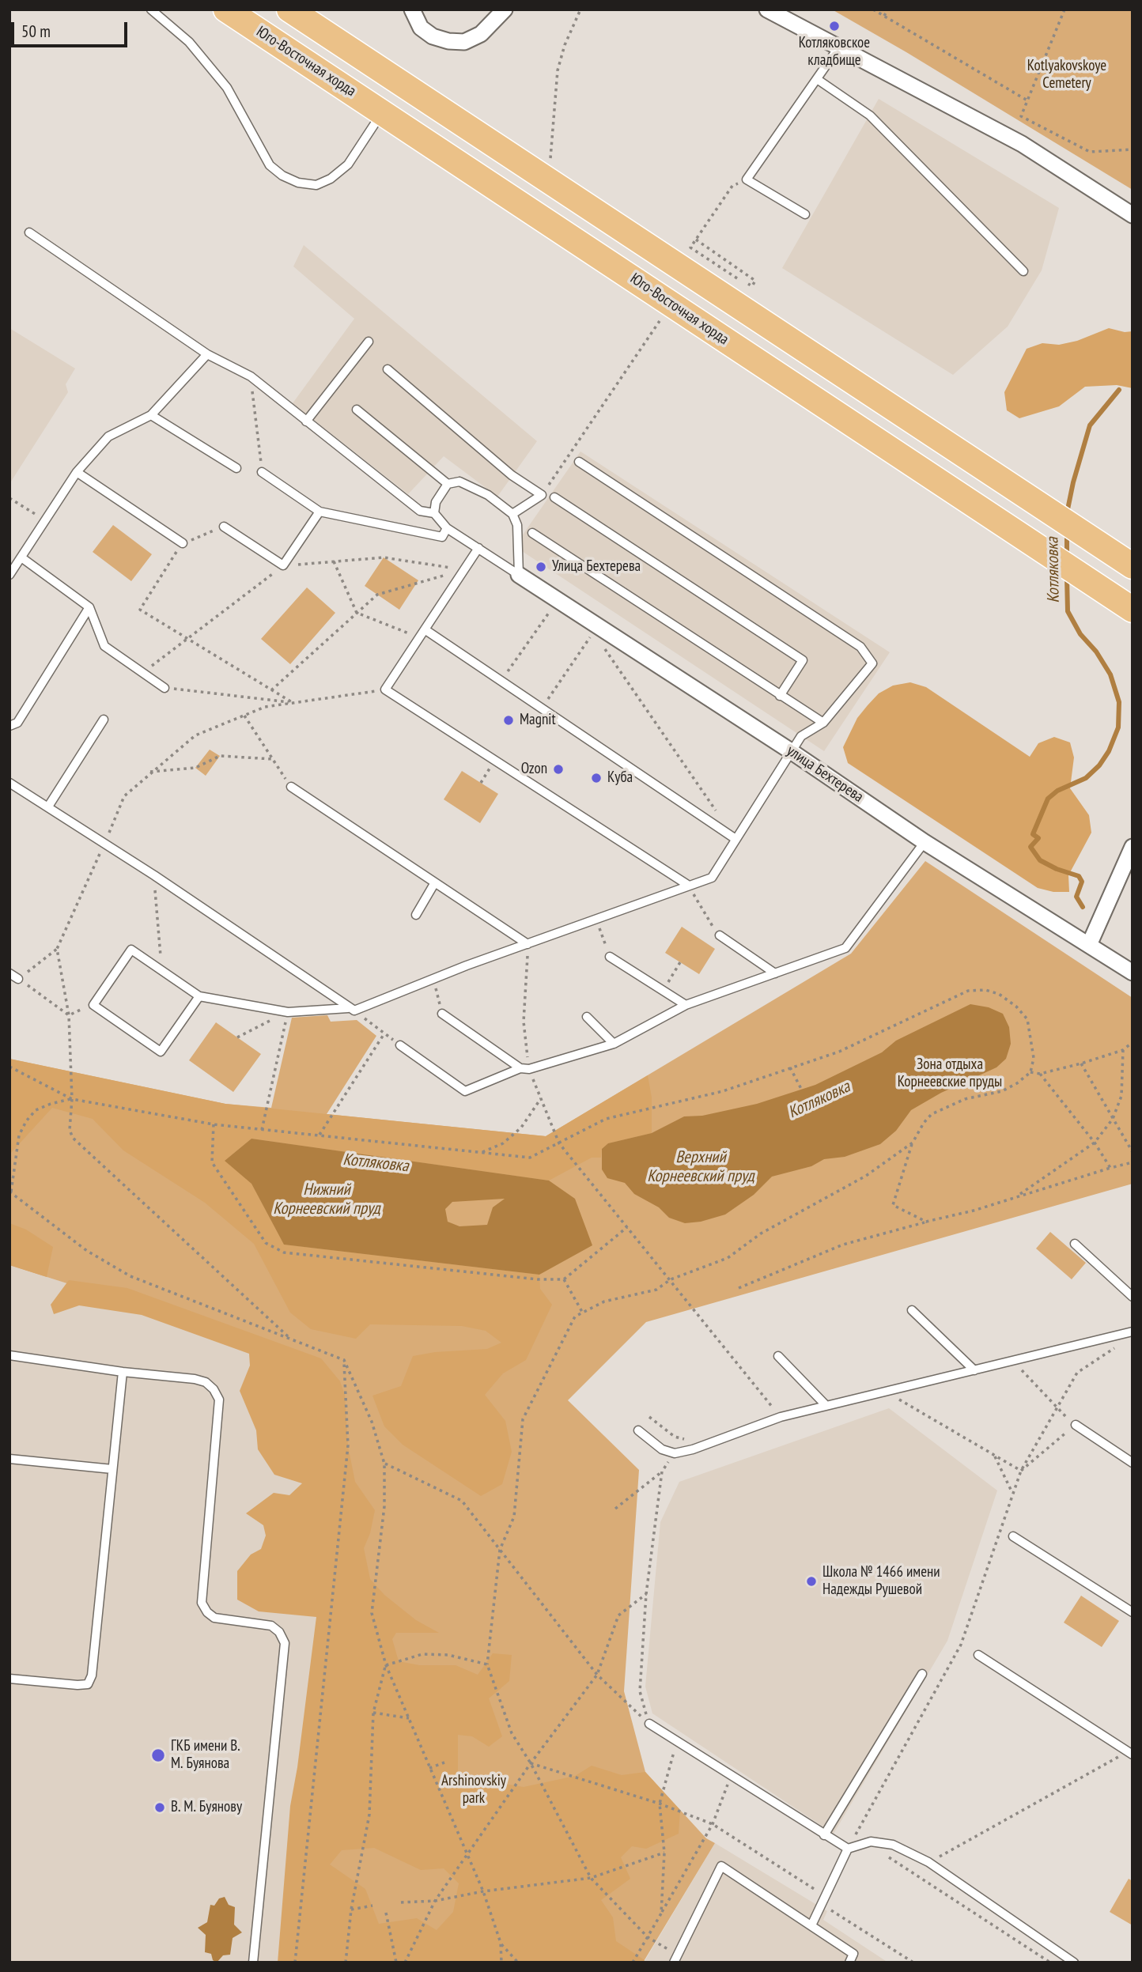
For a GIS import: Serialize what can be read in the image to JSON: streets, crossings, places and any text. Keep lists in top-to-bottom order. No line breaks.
{"streets":{"main road":["Юго-Восточная хорда"],"street":["улица Бехтерева"]},"water":["Котляковка","Верхний Корнеевский пруд","Нижний Корнеевский пруд"],"parks":["Kotlyakovskoye Cemetery","Зона отдыха Корнеевские пруды","Arshinovskiy park"],"places":["Котляковское кладбище","Улица Бехтерева","Magnit","Ozon","Куба","Школа № 1466 имени Надежды Рушевой","ГКБ имени В. М. Буянова","В. М. Буянову"],"scale_bar":"50 m"}
